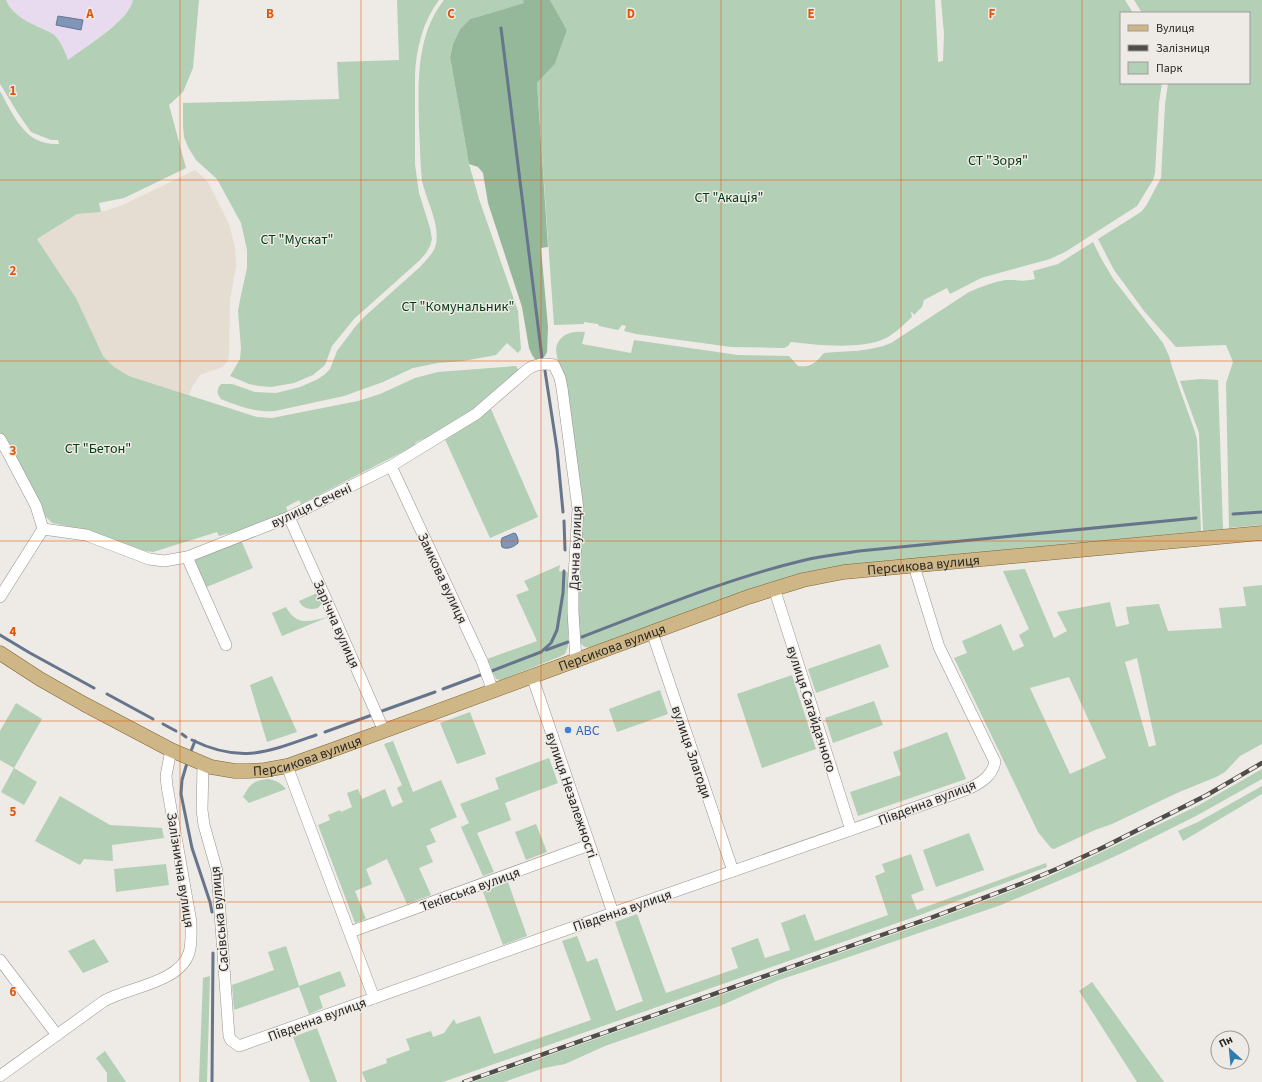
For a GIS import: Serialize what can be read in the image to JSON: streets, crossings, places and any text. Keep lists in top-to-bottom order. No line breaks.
{"streets":{"main road":["Персикова вулиця"],"street":["вулиця Сечені","Дачна вулиця","Замкова вулиця","Зарічна вулиця","вулиця Сагайдачного","вулиця Злагоди","вулиця Незалежності","Південна вулиця","Залізнична вулиця","Теківська вулиця","Сасівська вулиця"]},"crossings":[["вулиця Сечені","Дачна вулиця"],["вулиця Сечені","Замкова вулиця"],["вулиця Сечені","Зарічна вулиця"],["Дачна вулиця","Персикова вулиця"],["Персикова вулиця","Замкова вулиця"],["Персикова вулиця","Зарічна вулиця"],["Персикова вулиця","вулиця Сагайдачного"],["Персикова вулиця","вулиця Злагоди"],["Персикова вулиця","вулиця Незалежності"],["Персикова вулиця","Південна вулиця"],["Персикова вулиця","Залізнична вулиця"],["Персикова вулиця","Сасівська вулиця"],["вулиця Сагайдачного","Південна вулиця"],["вулиця Злагоди","Південна вулиця"],["вулиця Незалежності","Південна вулиця"],["вулиця Незалежності","Теківська вулиця"],["Південна вулиця","Сасівська вулиця"]],"parks":["СТ \"Зоря\"","СТ \"Акація\"","СТ \"Мускат\"","СТ \"Комунальник\"","СТ \"Бетон\""],"places":["ABC"],"legend":["Вулиця","Залізниця","Парк"],"north":"top left","grid":{"columns":["A","B","C","D","E","F"],"rows":["1","2","3","4","5","6"]}}
